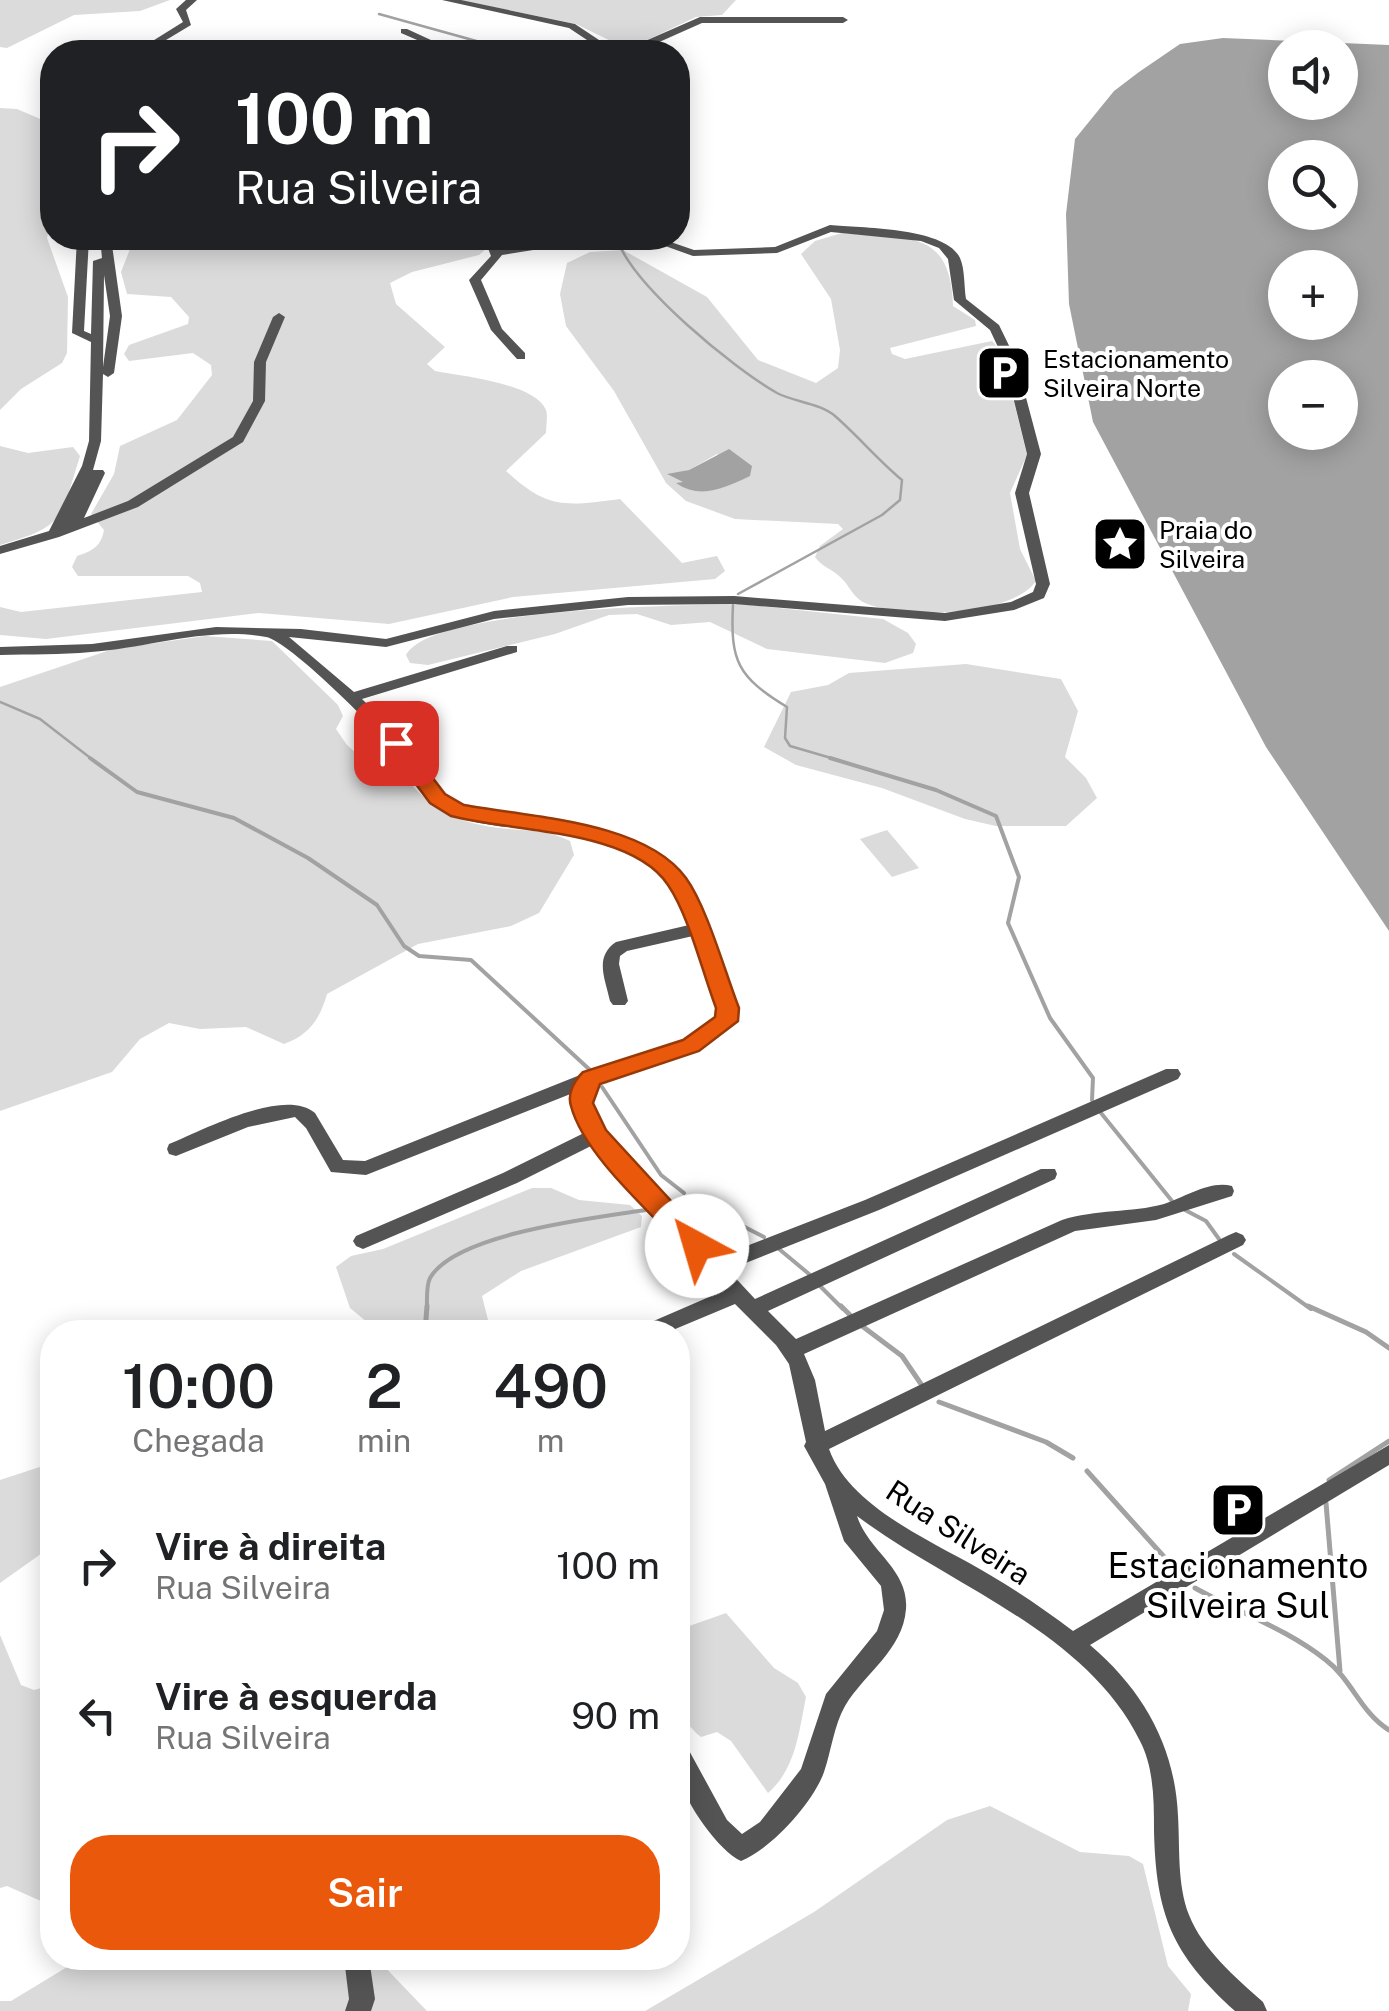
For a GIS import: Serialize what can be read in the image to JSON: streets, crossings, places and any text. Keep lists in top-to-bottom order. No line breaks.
{"streets":{"street":["Rua Silveira"]},"places":{"parking":["Estacionamento Silveira Norte","Estacionamento Silveira Sul"],"place":["Praia do Silveira"]},"page":{"map_buttons":["+","−"],"turn":["100 m","Rua Silveira"],"eta":["10:00","Chegada","2","min","490","m"],"list":[{"name":"Vire à direita","note":"Rua Silveira","value":"100 m"},{"name":"Vire à esquerda","note":"Rua Silveira","value":"90 m"}],"buttons":"Sair"}}
